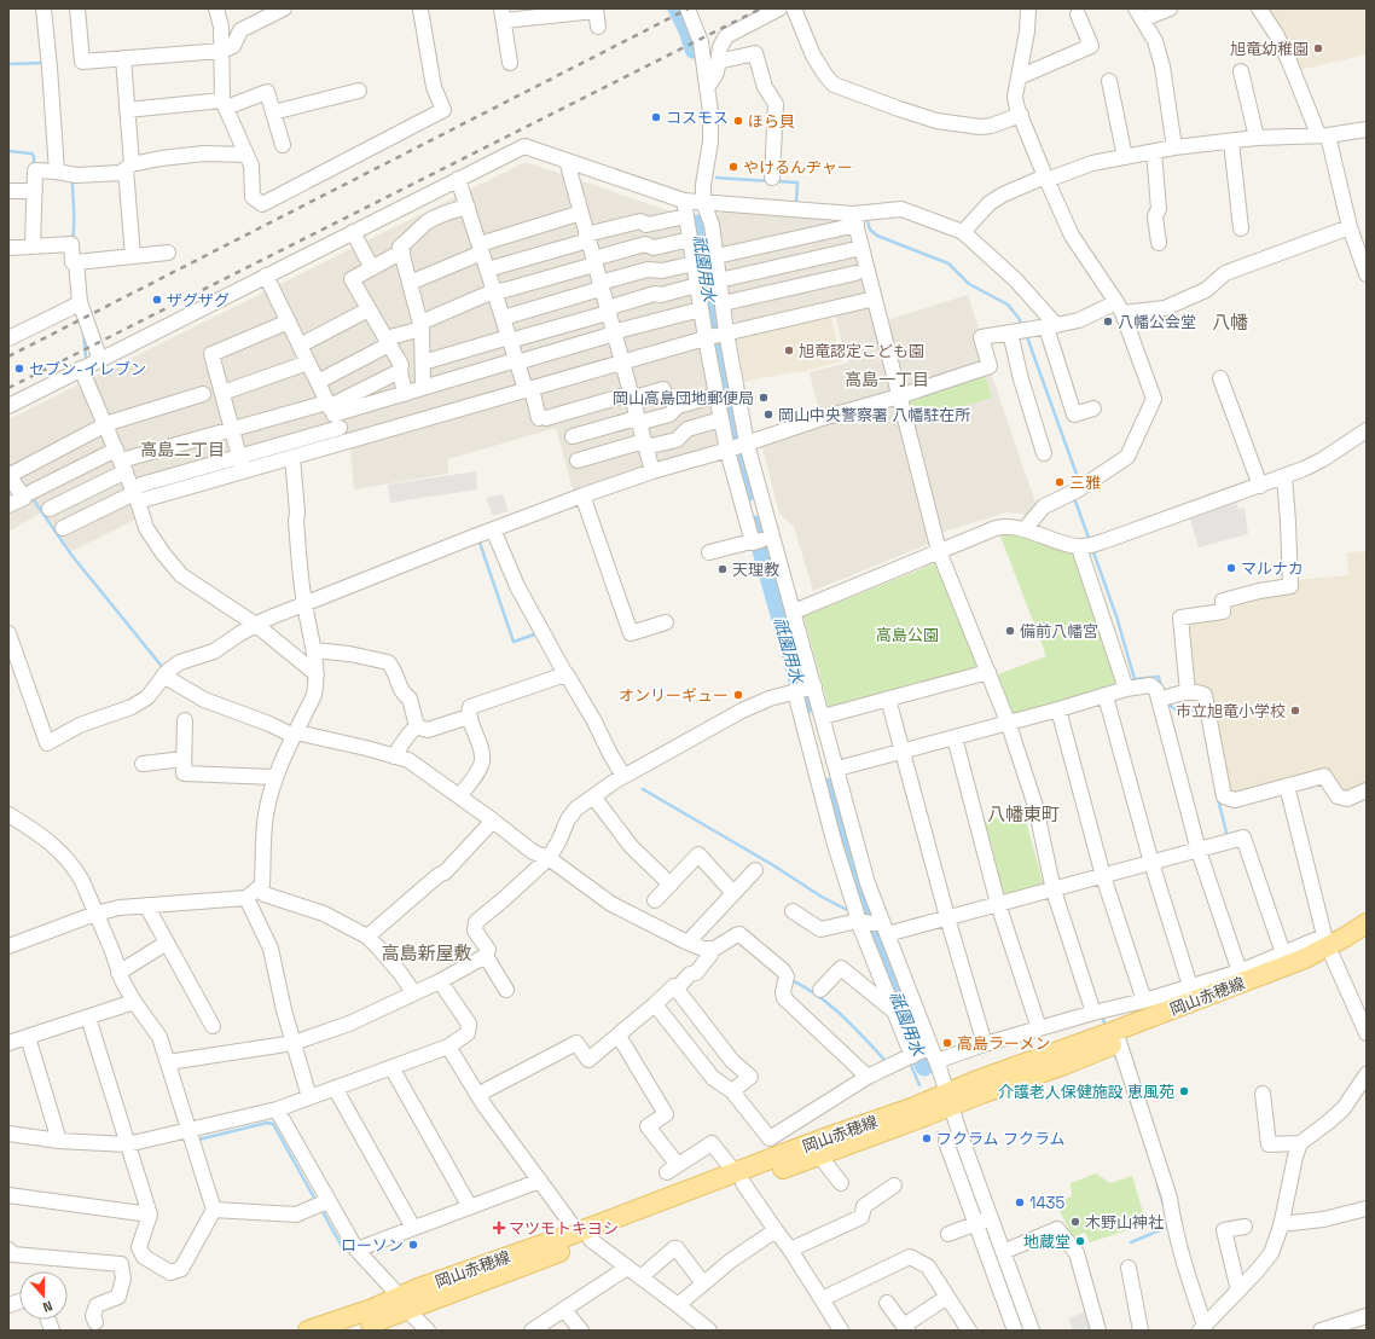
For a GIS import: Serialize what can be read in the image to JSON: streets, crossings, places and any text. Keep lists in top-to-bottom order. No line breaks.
{"streets":{"main road":["岡山赤穂線"]},"districts":["八幡","高島一丁目","高島二丁目","八幡東町","高島新屋敷"],"water":["祇園用水"],"parks":["高島公園"],"places":{"other":["旭竜幼稚園","コスモス","ほら貝","やけるんヂャー","ザグザグ","八幡公会堂","旭竜認定こども園","セブン-イレブン","岡山高島団地郵便局","岡山中央警察署 八幡駐在所","三雅","マルナカ","天理教","備前八幡宮","オンリーギュー","市立旭竜小学校","高島ラーメン","介護老人保健施設 恵風苑","フクラム フクラム","1435","木野山神社","地蔵堂","ローソン"],"health":["マツモトキヨシ"]},"north":"bottom"}
